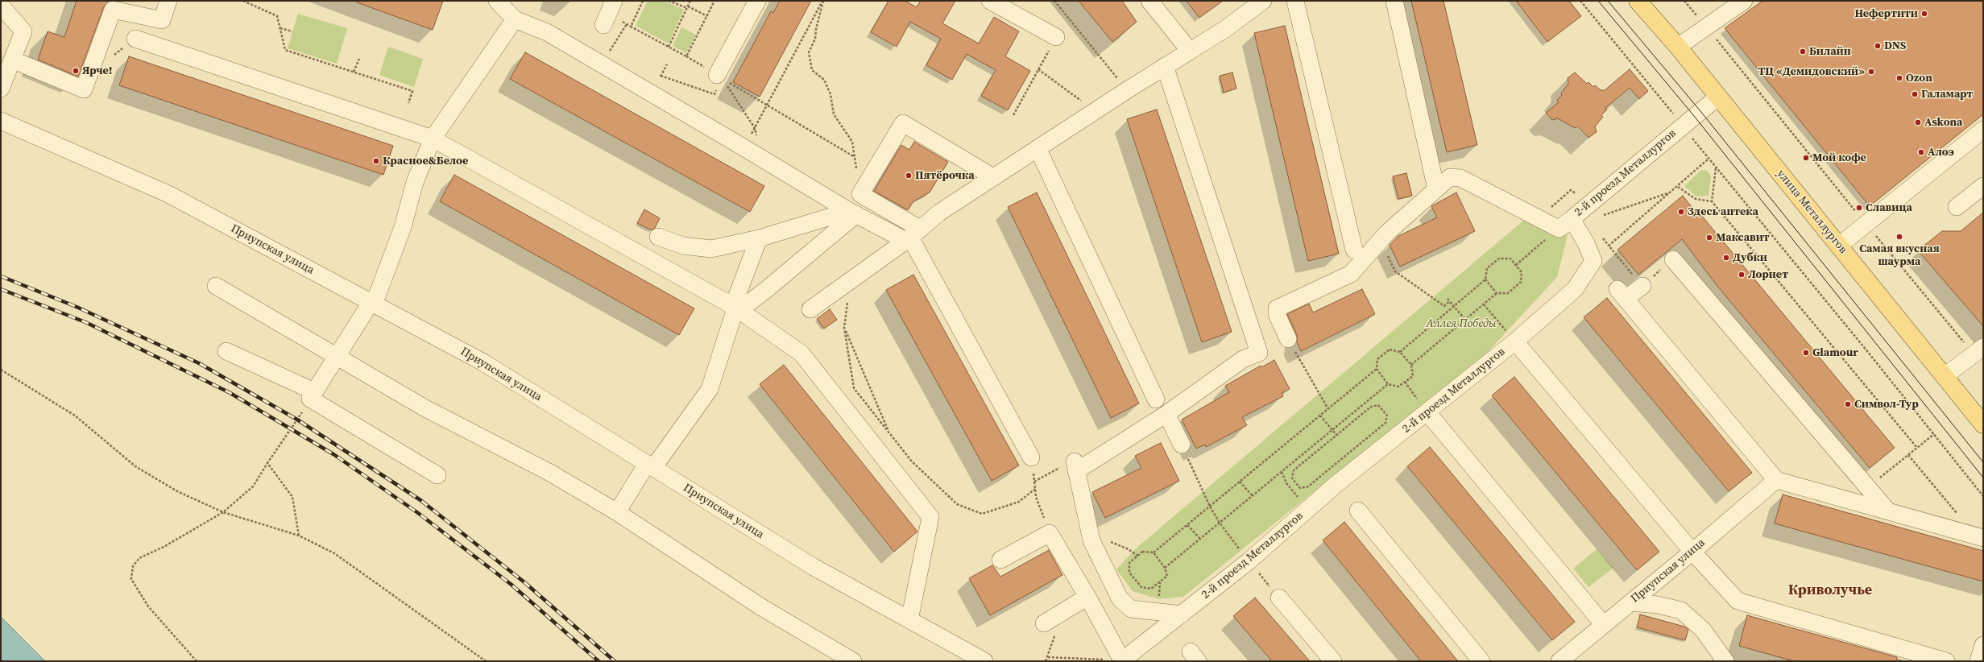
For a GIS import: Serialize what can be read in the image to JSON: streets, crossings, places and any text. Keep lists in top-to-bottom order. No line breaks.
{"streets":{"main road":["улица Металлургов"],"street":["2-й проезд Металлургов","Приупская улица"]},"crossings":[["2-й проезд Металлургов","улица Металлургов"]],"districts":["Криволучье"],"parks":["Аллея Победы"],"places":["Нефертити","DNS","Билайн","Ярче!","ТЦ «Демидовский»","Ozon","Галамарт","Askona","Алоэ","Мой кофе","Красное&Белое","Пятёрочка","Славица","Здесь аптека","Самая вкусная шаурма","Максавит","Дубки","Лорнет","Glamour","Символ-Тур"]}
